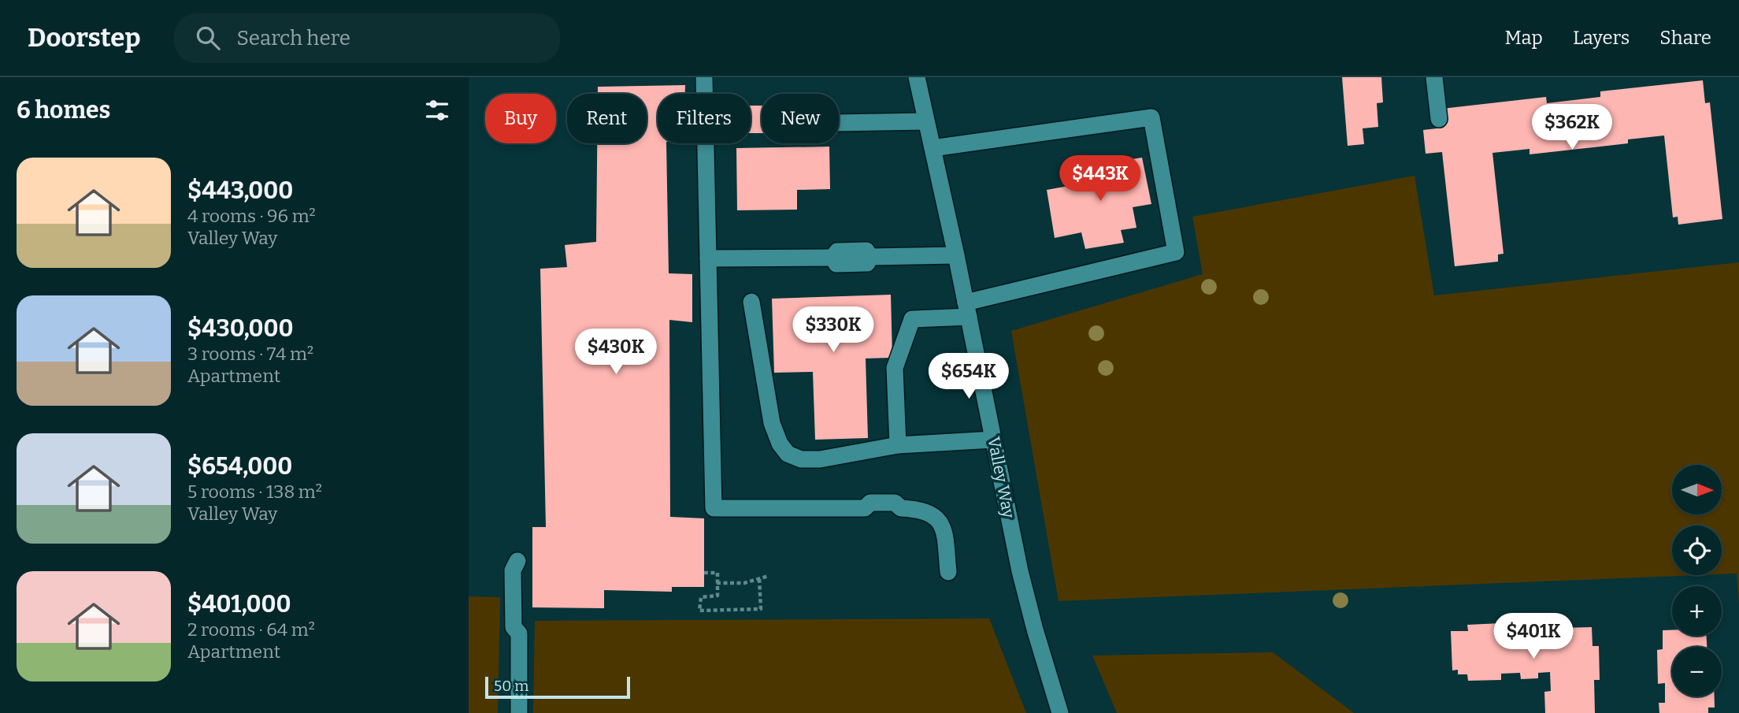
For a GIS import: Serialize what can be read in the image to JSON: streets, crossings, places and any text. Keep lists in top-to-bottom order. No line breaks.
{"streets":{"street":["Valley Way"]},"scale_bar":"50 m","north":"right","page":{"header":"Doorstep","search":"Search here","nav":["Map","Layers","Share"],"heading":"6 homes","chip":["Buy","Rent","Filters","New"],"price":["$362K","$443K","$330K","$430K","$654K","$401K"],"list":[{"name":"$443,000","note":"4 rooms · 96 m² · Valley Way"},{"name":"$430,000","note":"3 rooms · 74 m² · Apartment"},{"name":"$654,000","note":"5 rooms · 138 m² · Valley Way"},{"name":"$401,000","note":"2 rooms · 64 m² · Apartment"}],"map_buttons":["+","−"],"scale":"50 m"}}
